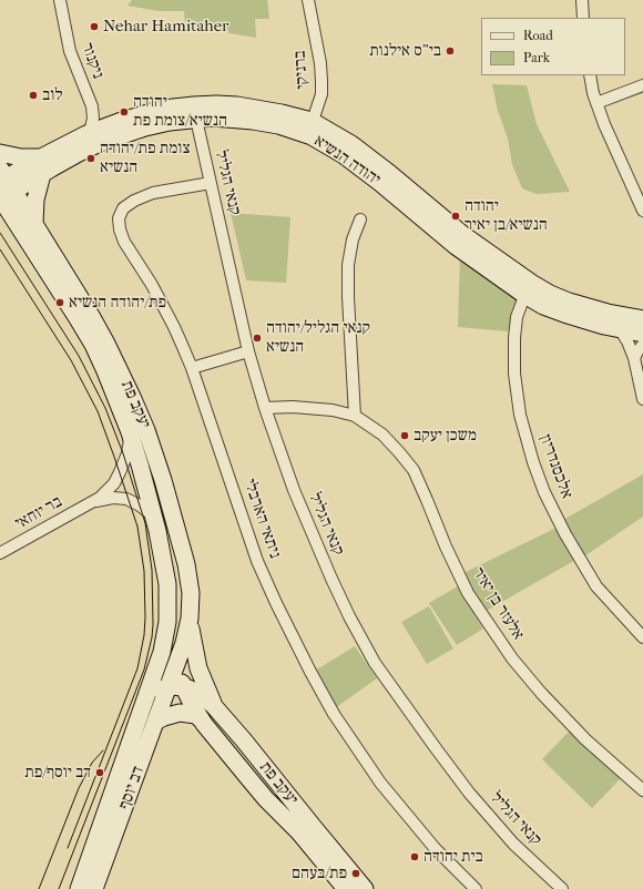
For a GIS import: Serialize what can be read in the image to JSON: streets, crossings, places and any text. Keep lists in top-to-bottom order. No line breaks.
{"streets":{"main road":["יהודה הנשיא","יעקב פת","דב יוסף"],"street":["ניקנור","ברניקי","קנאי הגליל","אלכסנדריון","בר יוחאי","ניתאי הארבלי","אלעזר בן יאיר"]},"crossings":[["ניקנור","יהודה הנשיא"],["ברניקי","יהודה הנשיא"],["יהודה הנשיא","קנאי הגליל"],["יהודה הנשיא","יעקב פת"],["יהודה הנשיא","אלכסנדריון"],["קנאי הגליל","ניתאי הארבלי"],["קנאי הגליל","אלעזר בן יאיר"],["יעקב פת","בר יוחאי"],["יעקב פת","דב יוסף"]],"places":["Nehar Hamitaher","בי\"ס אילנות","לוב","יהודה הנשיא/צומת פת","צומת פת/יהודה הנשיא","יהודה הנשיא/בן יאיר","פת/יהודה הנשיא","קנאי הגליל/יהודה הנשיא","משכן יעקב","דב יוסף/פת","בית יהודה","פת/בעהם"],"legend":["Road","Park"]}
